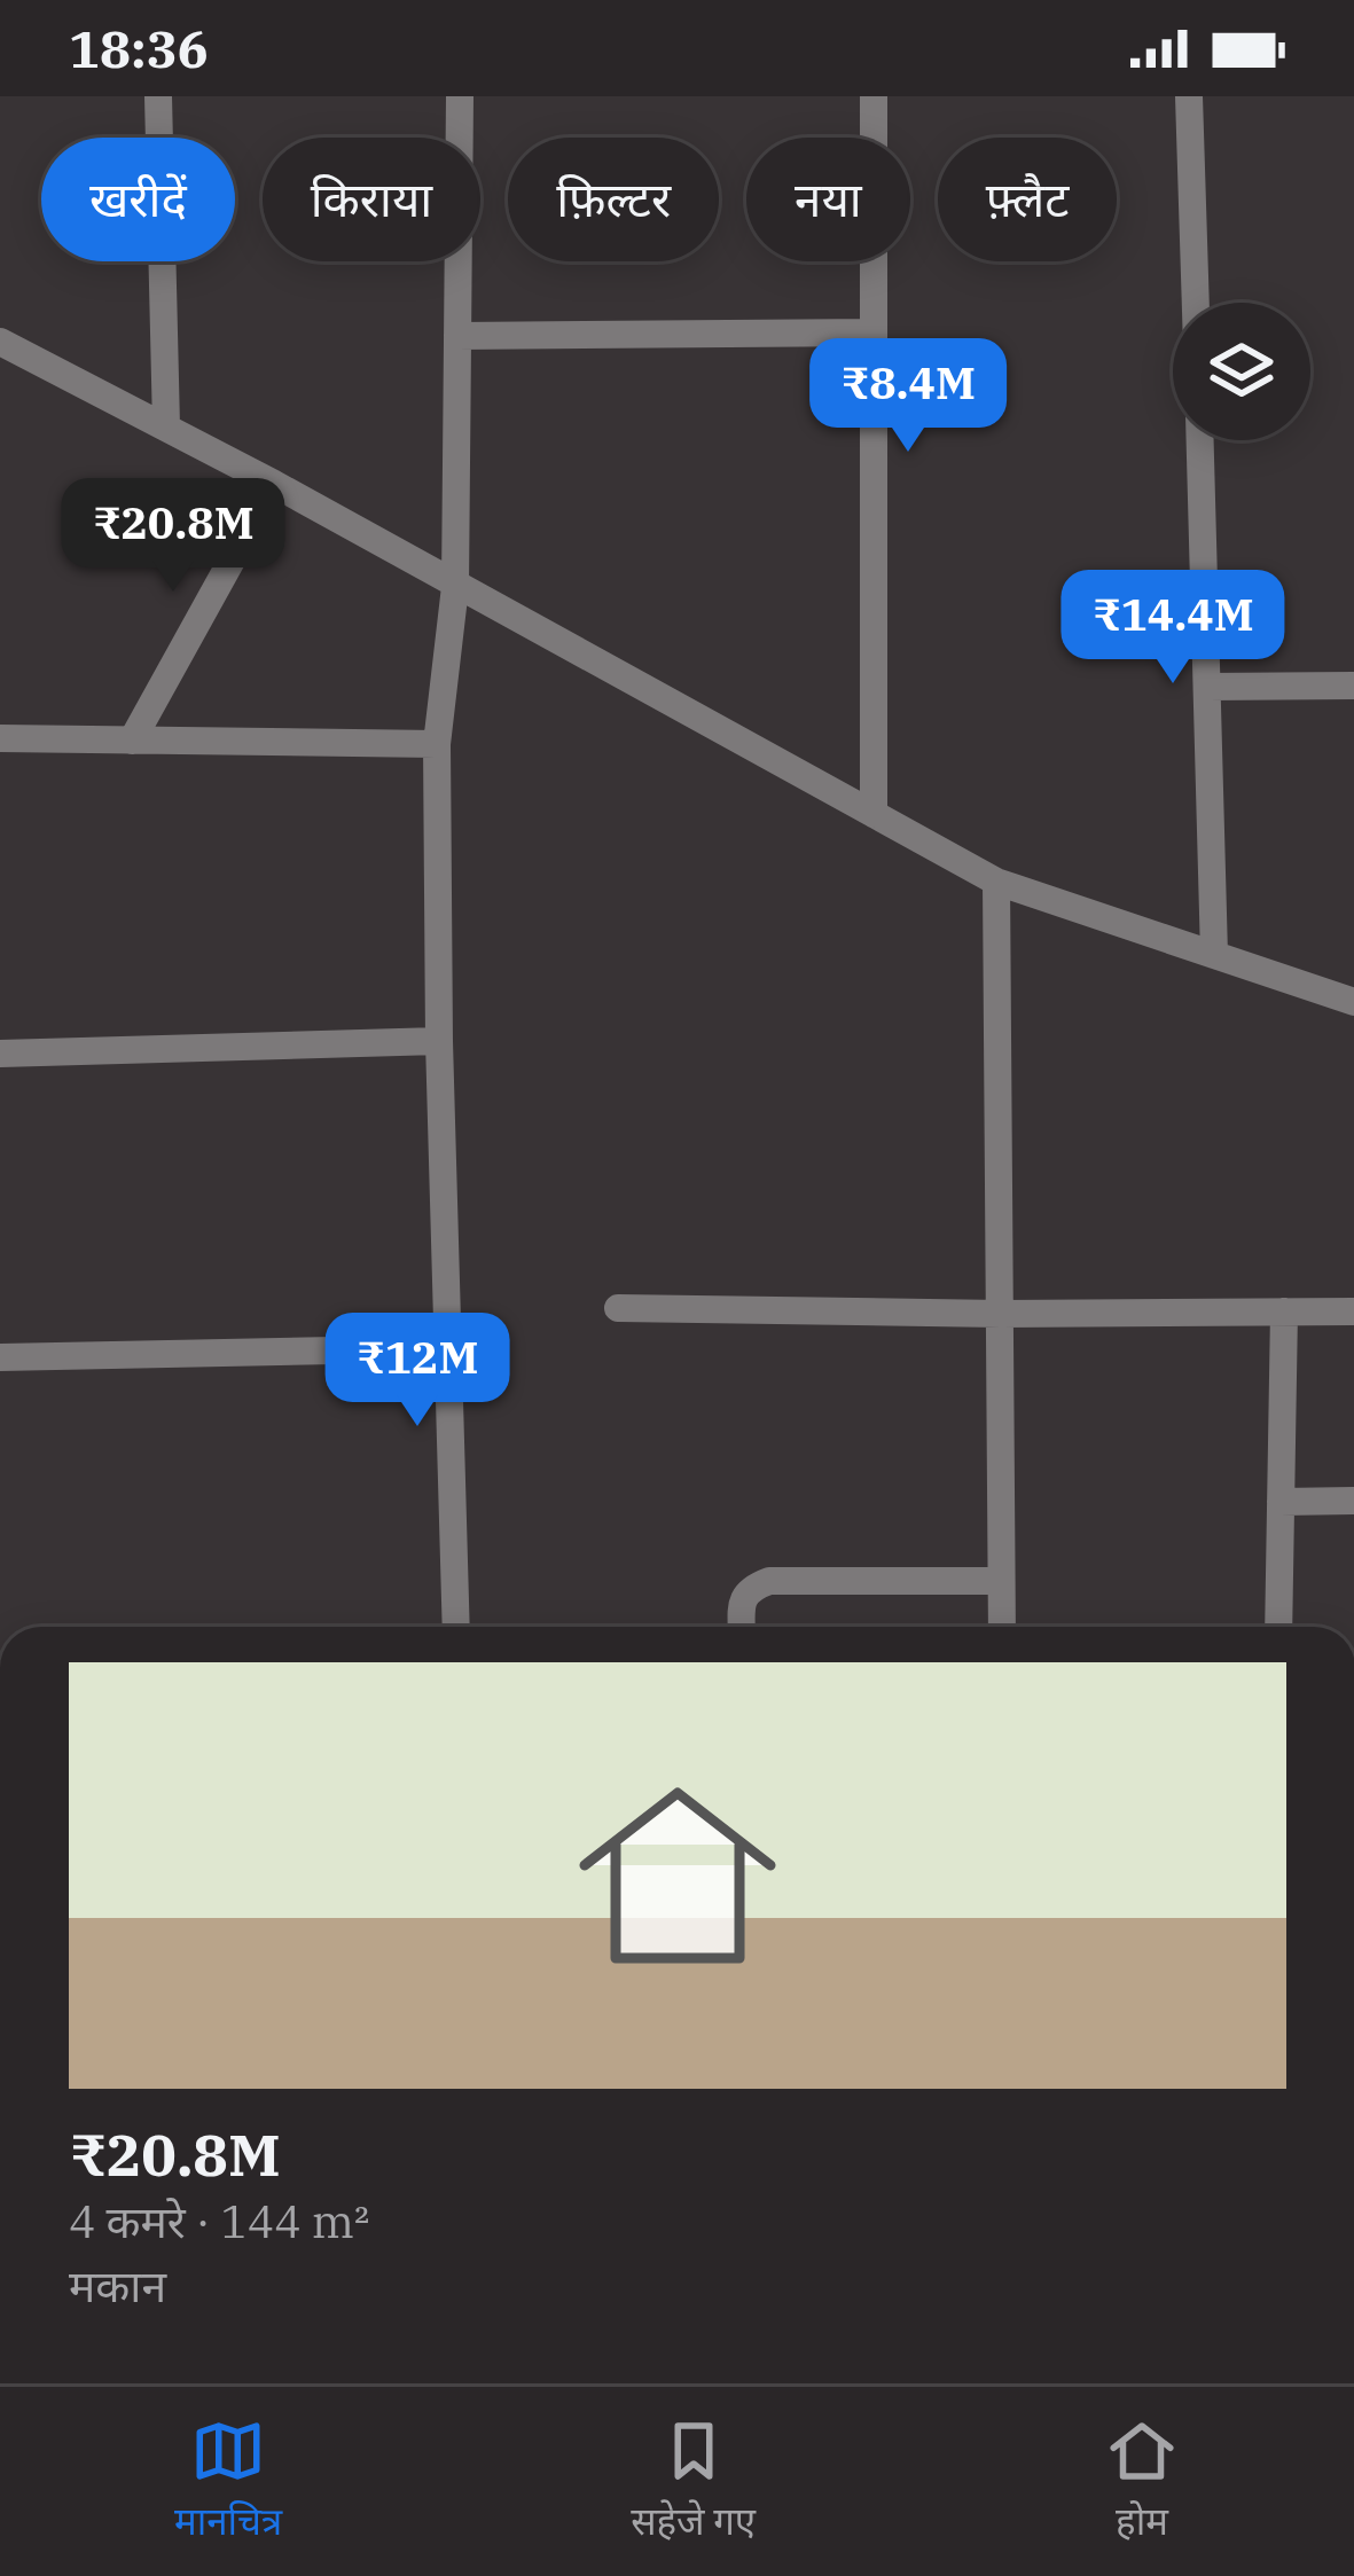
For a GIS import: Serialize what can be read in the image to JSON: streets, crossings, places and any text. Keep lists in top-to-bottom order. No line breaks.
{"page":{"status":"18:36","chip":["खरीदें","किराया","फ़िल्टर","नया","फ़्लैट"],"price":["₹8.4M","₹20.8M","₹14.4M","₹12M"],"list":[{"name":"₹20.8M","note":"4 कमरे · 144 m² · मकान"}],"tabs":["मानचित्र","सहेजे गए","होम"]}}
